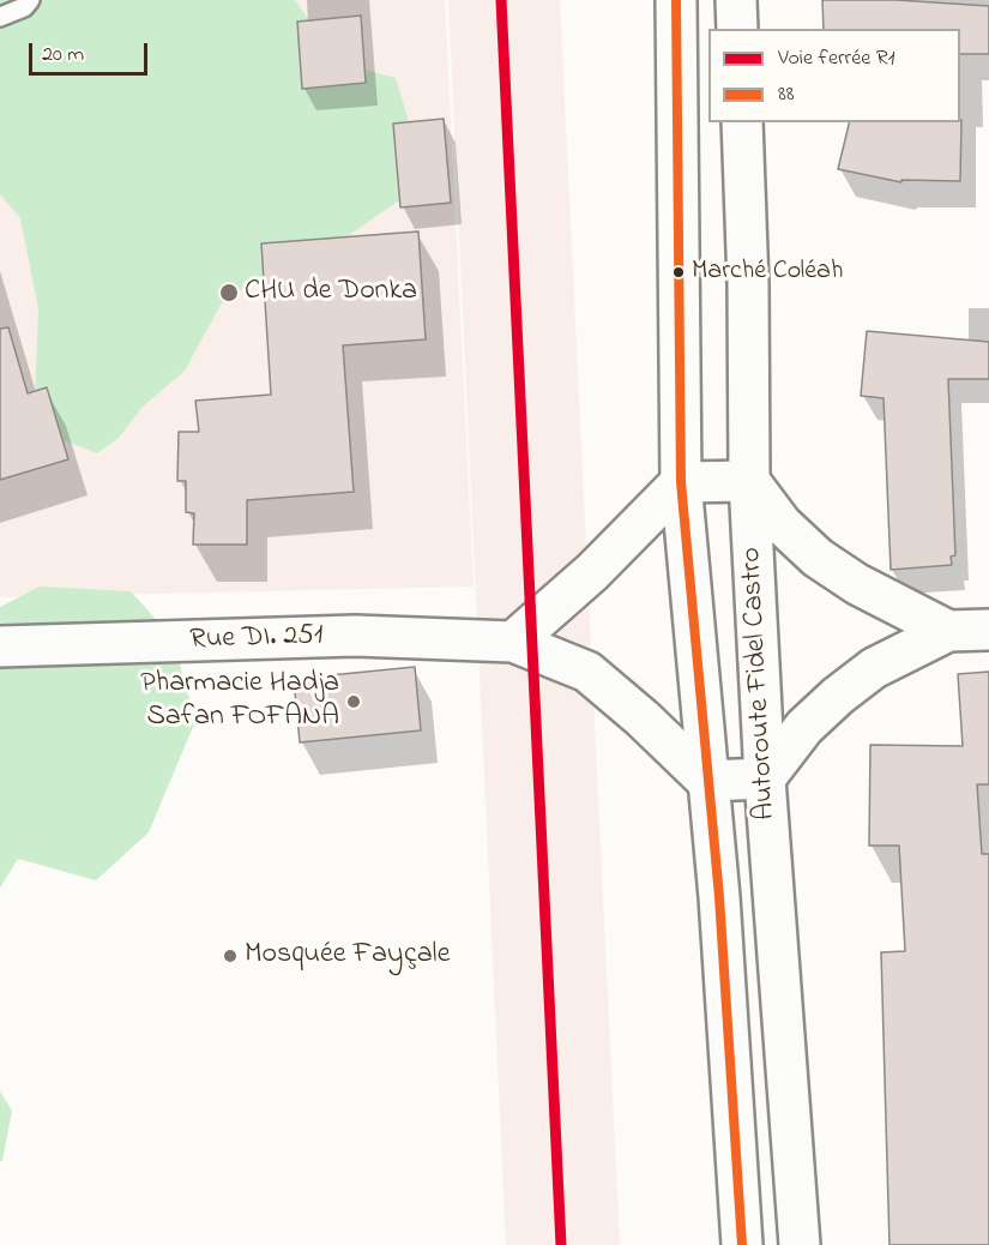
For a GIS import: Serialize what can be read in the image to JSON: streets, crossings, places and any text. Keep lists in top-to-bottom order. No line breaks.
{"streets":{"main road":["Rue DI. 251","Autoroute Fidel Castro"]},"crossings":[["Rue DI. 251","Autoroute Fidel Castro"]],"places":["Marché Coléah","CHU de Donka","Pharmacie Hadja Safan FOFANA","Mosquée Fayçale"],"lines":["rail line R1","transit line 88"],"legend":["Voie ferrée R1","88"],"scale_bar":"20 m"}
